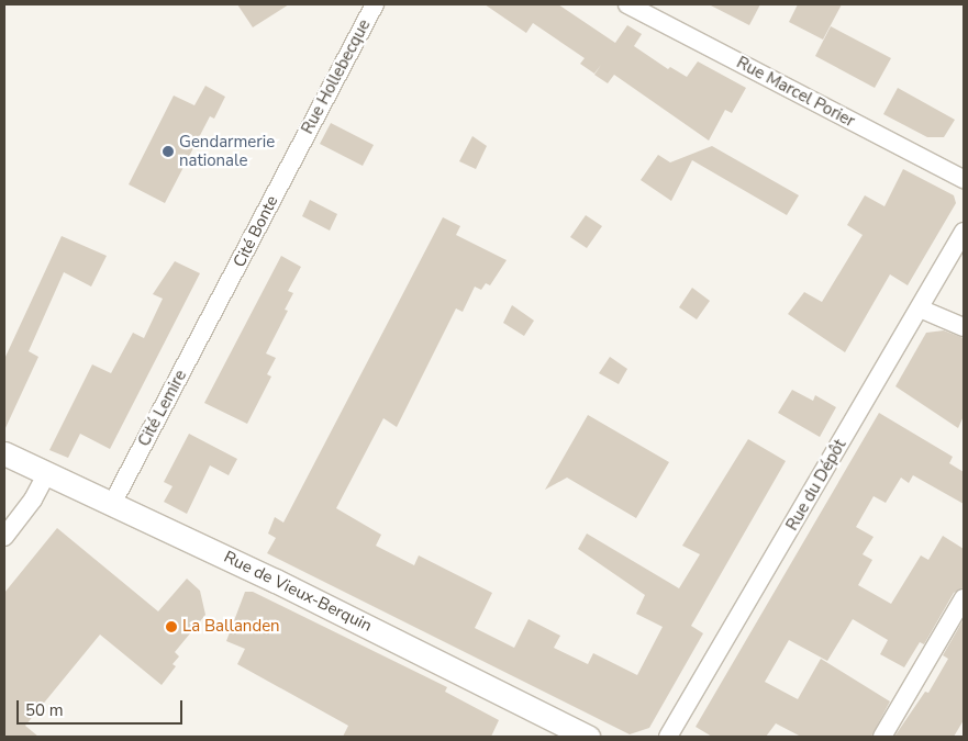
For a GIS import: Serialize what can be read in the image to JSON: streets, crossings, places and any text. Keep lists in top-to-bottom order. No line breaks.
{"streets":{"street":["Rue Hollebecque","Rue Marcel Porier","Cité Bonte","Cité Lemire","Rue du Dépôt","Rue de Vieux-Berquin"]},"crossings":[["Rue Hollebecque","Cité Bonte"],["Cité Bonte","Cité Lemire"],["Cité Lemire","Rue de Vieux-Berquin"]],"places":["Gendarmerie nationale","La Ballanden"],"scale_bar":"50 m"}
